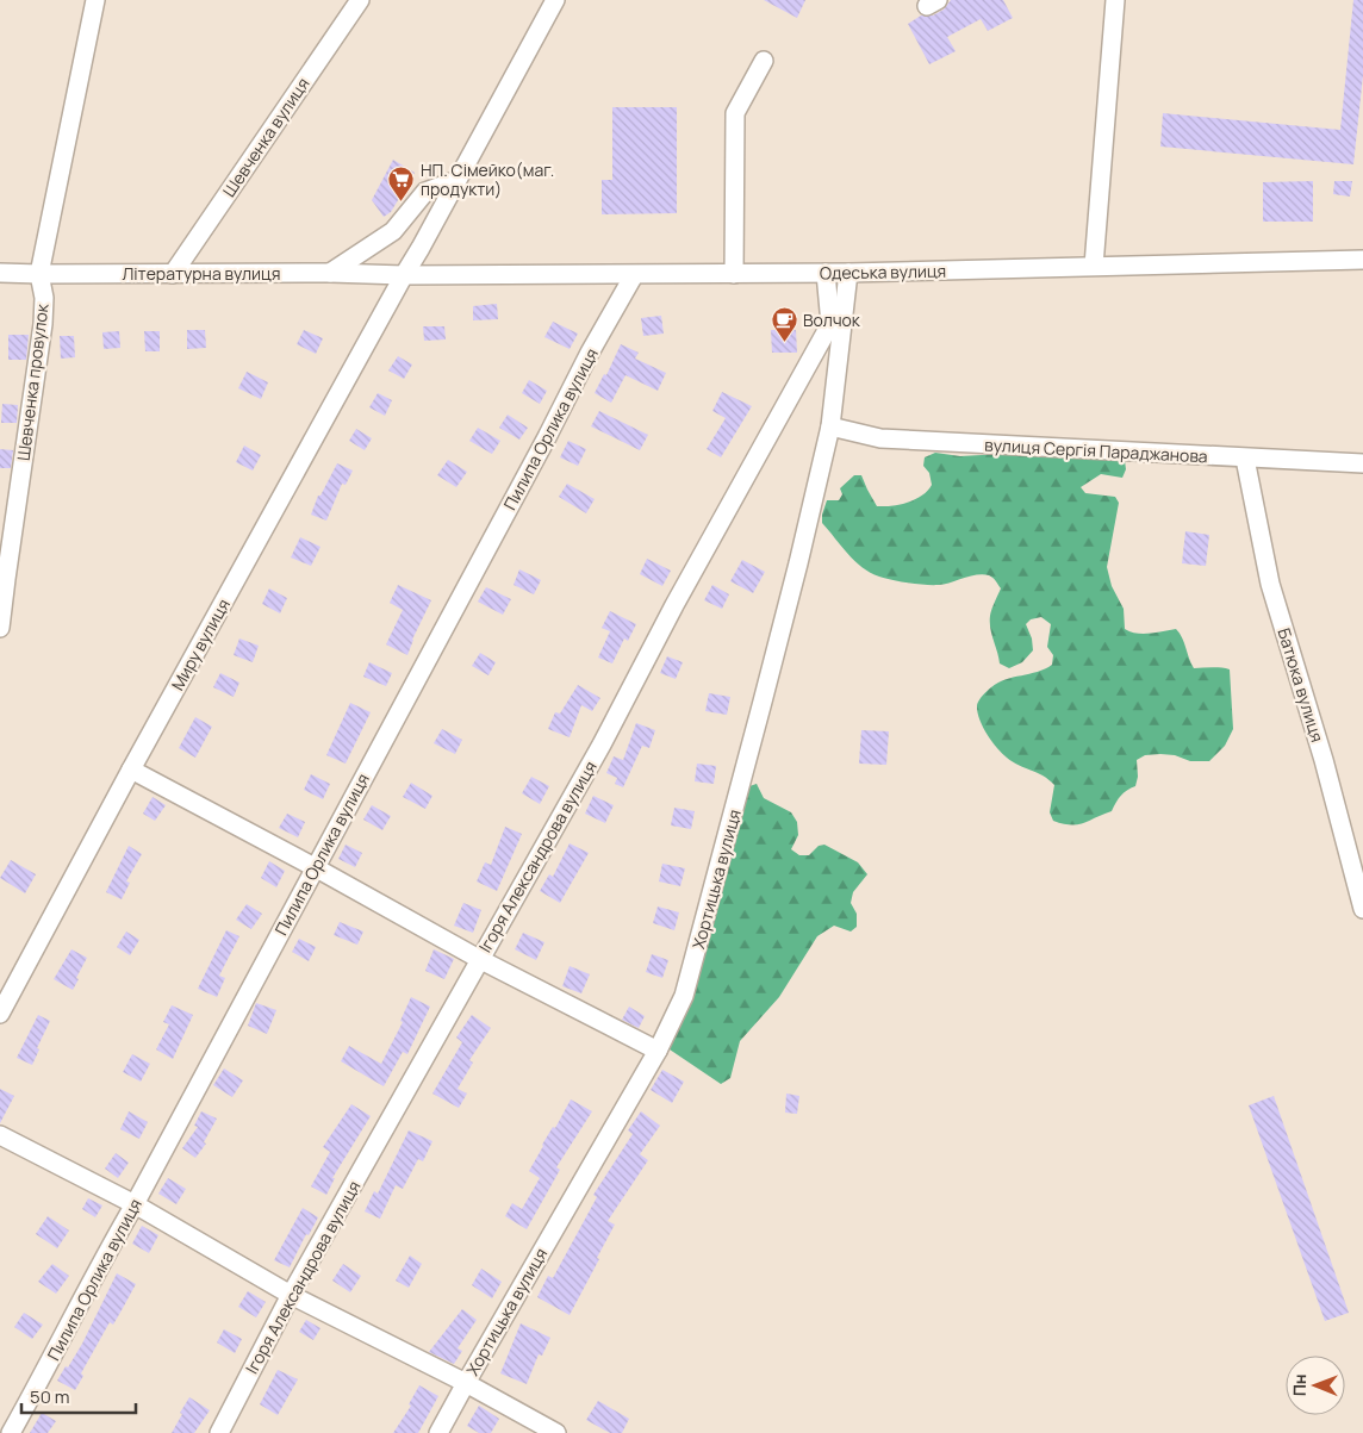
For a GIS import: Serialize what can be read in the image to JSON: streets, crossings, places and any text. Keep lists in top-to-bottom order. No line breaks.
{"streets":{"street":["Шевченка вулиця","Одеська вулиця","Літературна вулиця","Шевченка провулок","Пилипа Орлика вулиця","вулиця Сергія Параджанова","Миру вулиця","Батюка вулиця","Ігоря Александрова вулиця","Хортицька вулиця"]},"crossings":[["Шевченка вулиця","Літературна вулиця"],["Одеська вулиця","Літературна вулиця"],["Одеська вулиця","Пилипа Орлика вулиця"],["Одеська вулиця","Миру вулиця"],["Одеська вулиця","Ігоря Александрова вулиця"],["Одеська вулиця","Хортицька вулиця"],["Літературна вулиця","Шевченка провулок"],["Літературна вулиця","Миру вулиця"],["вулиця Сергія Параджанова","Батюка вулиця"],["вулиця Сергія Параджанова","Хортицька вулиця"]],"places":{"supermarket":["НП. Сімейко(маг. продукти)"],"cafe":["Волчок"]},"scale_bar":"50 m","north":"left"}
